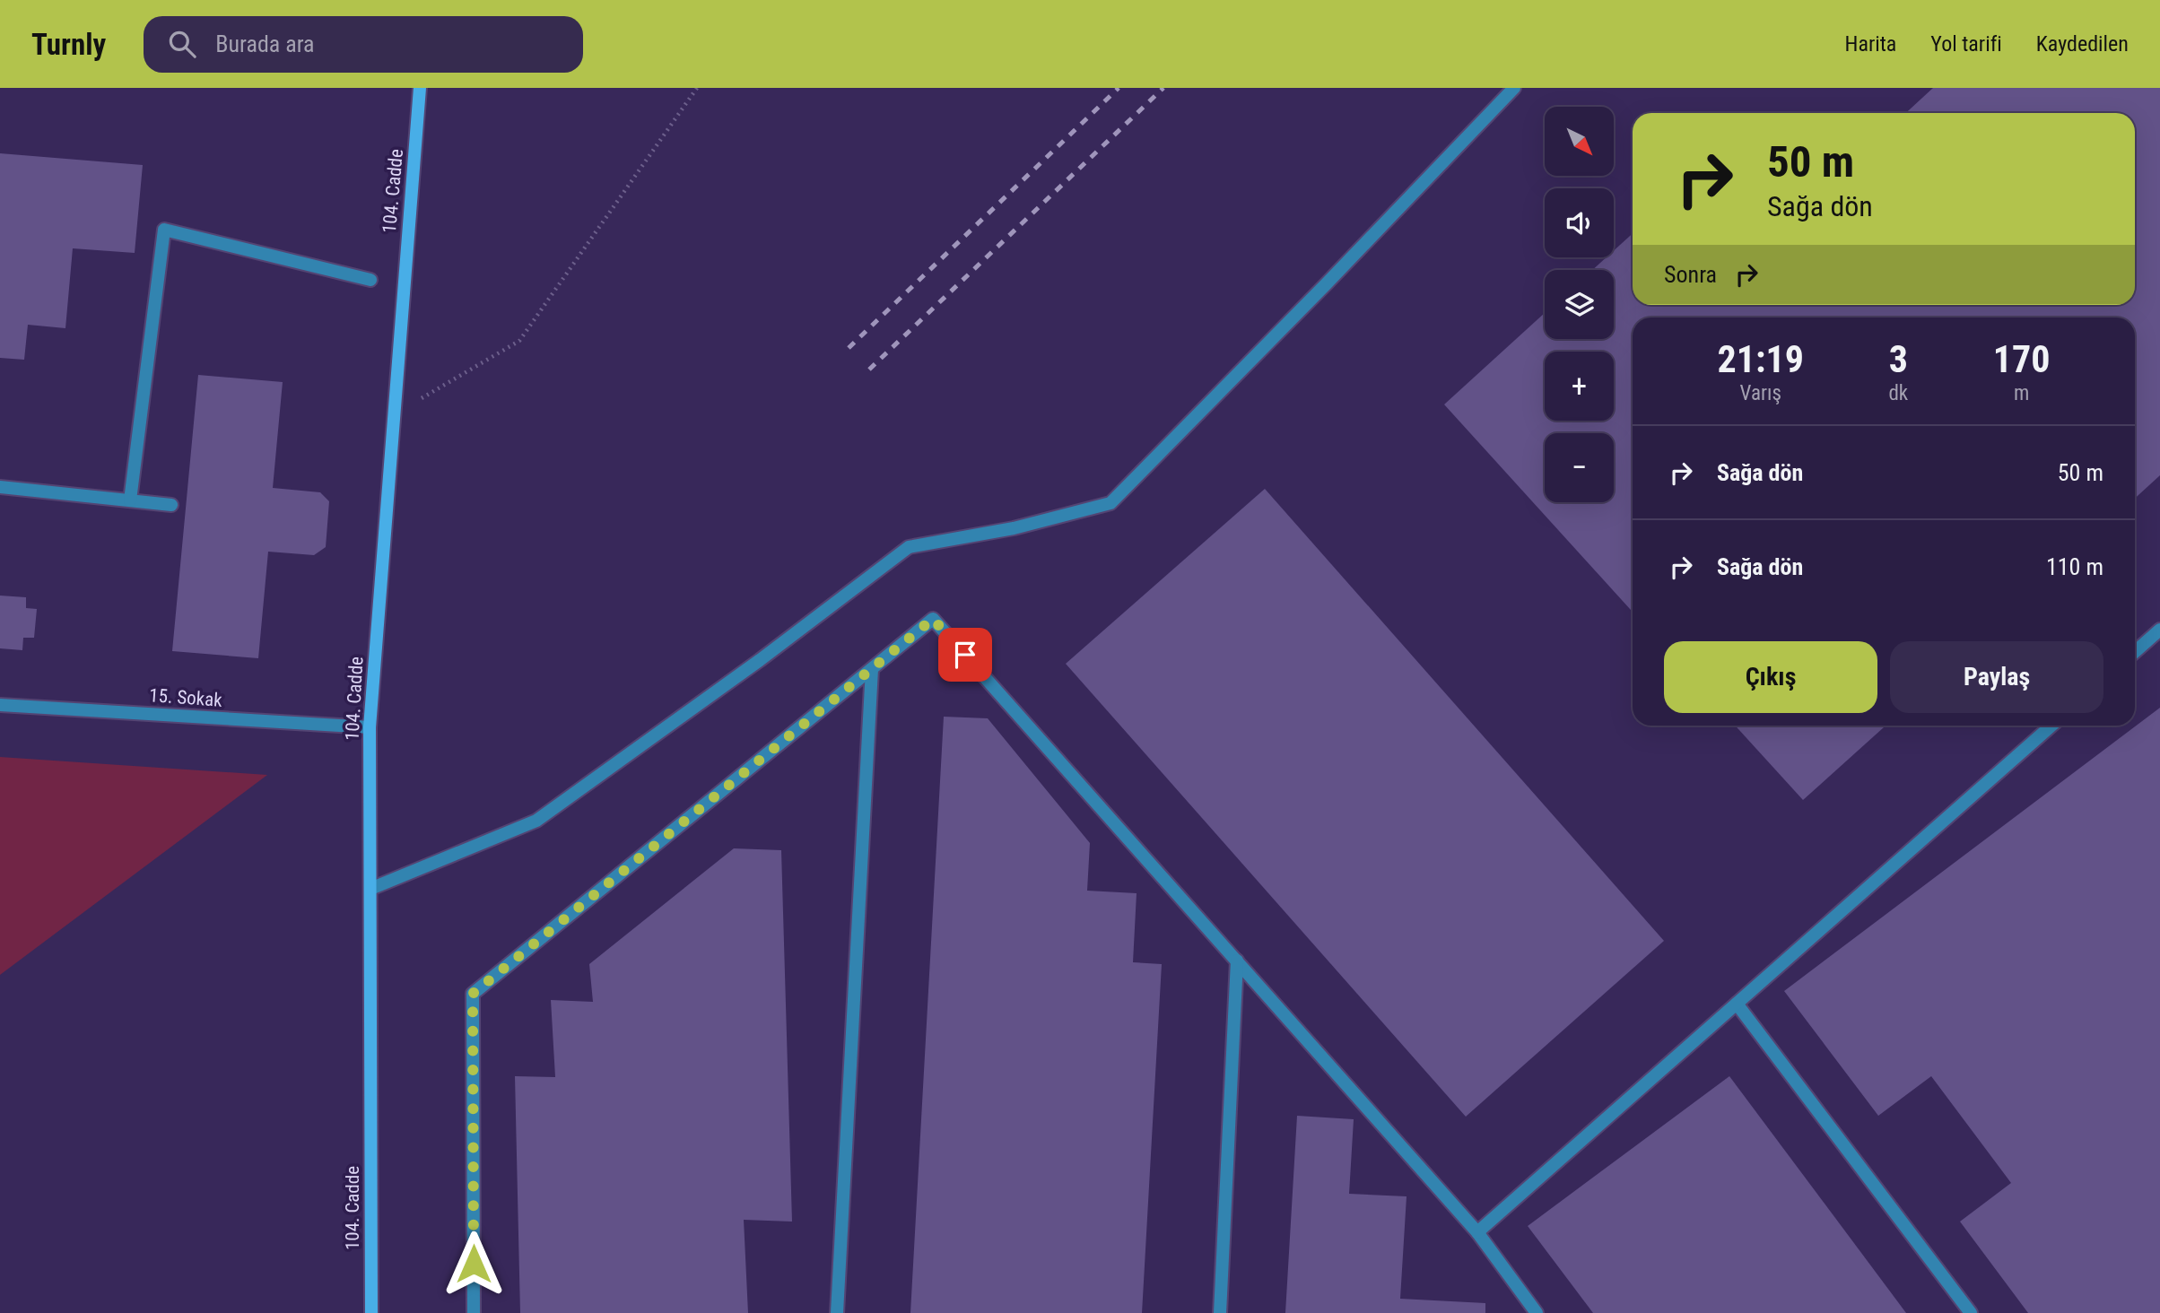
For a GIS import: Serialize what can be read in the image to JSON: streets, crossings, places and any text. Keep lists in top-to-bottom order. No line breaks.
{"streets":{"street":["104. Cadde","15. Sokak"]},"crossings":[["104. Cadde","15. Sokak"]],"north":"bottom right","page":{"header":"Turnly","search":"Burada ara","nav":["Harita","Yol tarifi","Kaydedilen"],"map_buttons":["+","−"],"turn":["50 m","Sağa dön"],"then":"Sonra","eta":["21:19","Varış","3","dk","170","m"],"list":[{"name":"Sağa dön","value":"50 m"},{"name":"Sağa dön","value":"110 m"}],"buttons":["Çıkış","Paylaş"]}}
